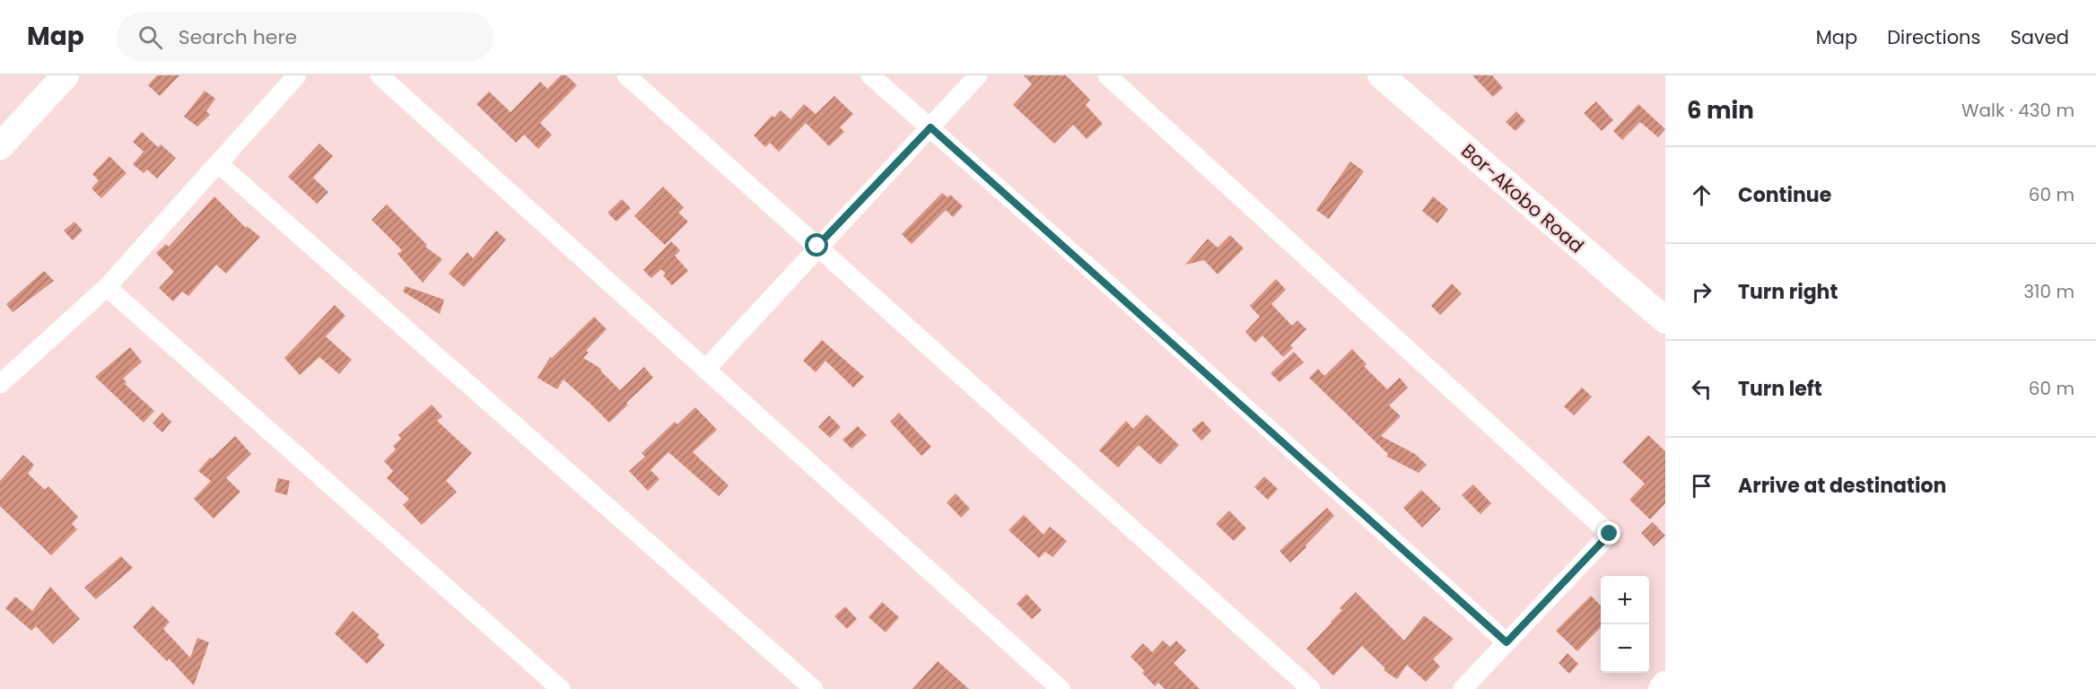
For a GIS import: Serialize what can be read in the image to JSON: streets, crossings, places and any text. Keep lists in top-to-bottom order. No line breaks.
{"streets":{"street":["Bor-Akobo Road"]},"page":{"header":"Map","search":"Search here","nav":["Map","Directions","Saved"],"heading":["6 min","Walk · 430 m"],"list":[["Continue","60 m"],["Turn right","310 m"],["Turn left","60 m"],"Arrive at destination"],"map_buttons":["+","−"]}}
